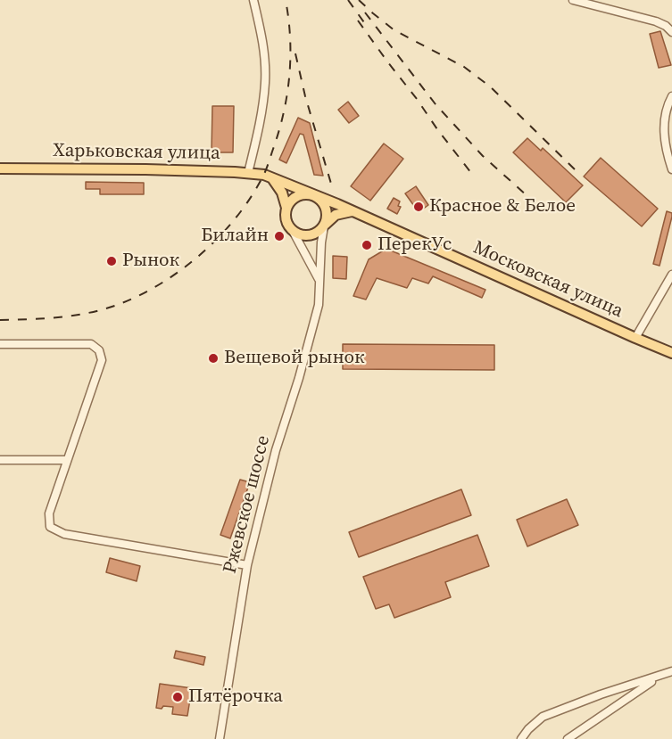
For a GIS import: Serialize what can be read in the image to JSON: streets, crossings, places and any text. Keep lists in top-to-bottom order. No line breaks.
{"streets":{"main road":["Харьковская улица","Московская улица"],"street":["Ржевское шоссе"]},"crossings":[["Харьковская улица","Московская улица"],["Харьковская улица","Ржевское шоссе"],["Московская улица","Ржевское шоссе"]],"places":["Красное & Белое","Билайн","ПерекУс","Рынок","Вещевой рынок","Пятёрочка"]}
